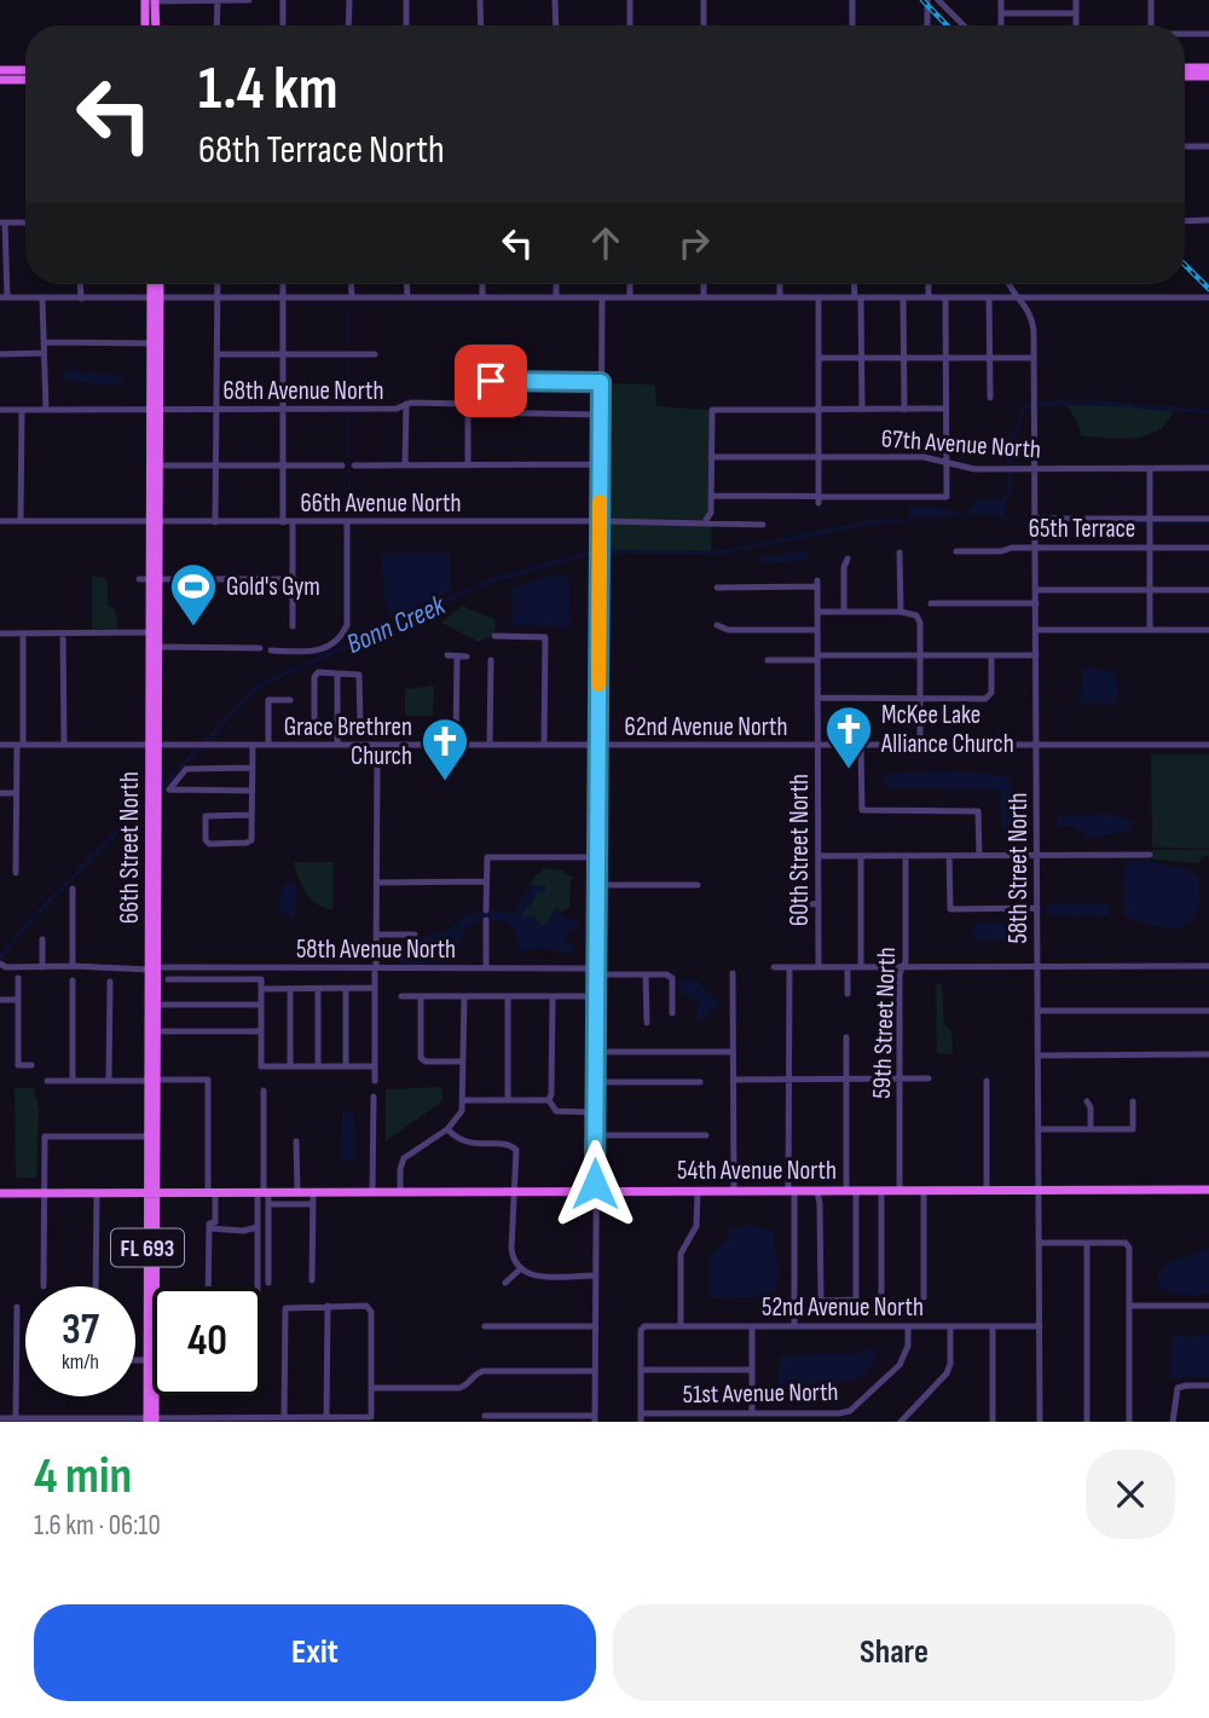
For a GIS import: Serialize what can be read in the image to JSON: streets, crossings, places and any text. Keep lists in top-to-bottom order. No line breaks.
{"streets":{"main road":["66th Street North","54th Avenue North","FL 693"],"street":["68th Avenue North","67th Avenue North","66th Avenue North","65th Terrace","62nd Avenue North","60th Street North","58th Street North","58th Avenue North","59th Street North","52nd Avenue North","51st Avenue North"]},"crossings":[["68th Avenue North","66th Street North"],["67th Avenue North","58th Street North"],["66th Avenue North","66th Street North"],["65th Terrace","58th Street North"],["62nd Avenue North","66th Street North"],["62nd Avenue North","60th Street North"],["62nd Avenue North","58th Street North"],["66th Street North","58th Avenue North"],["66th Street North","54th Avenue North"],["58th Street North","54th Avenue North"],["58th Street North","52nd Avenue North"],["59th Street North","54th Avenue North"],["52nd Avenue North","51st Avenue North"]],"water":["Bonn Creek"],"places":{"sports":["Gold's Gym"],"church":["McKee Lake Alliance Church","Grace Brethren Church"]},"page":{"turn":["1.4 km","68th Terrace North"],"speed":"37 km/h","limit":"40","heading":["4 min","1.6 km · 06:10"],"buttons":["Exit","Share"]}}
